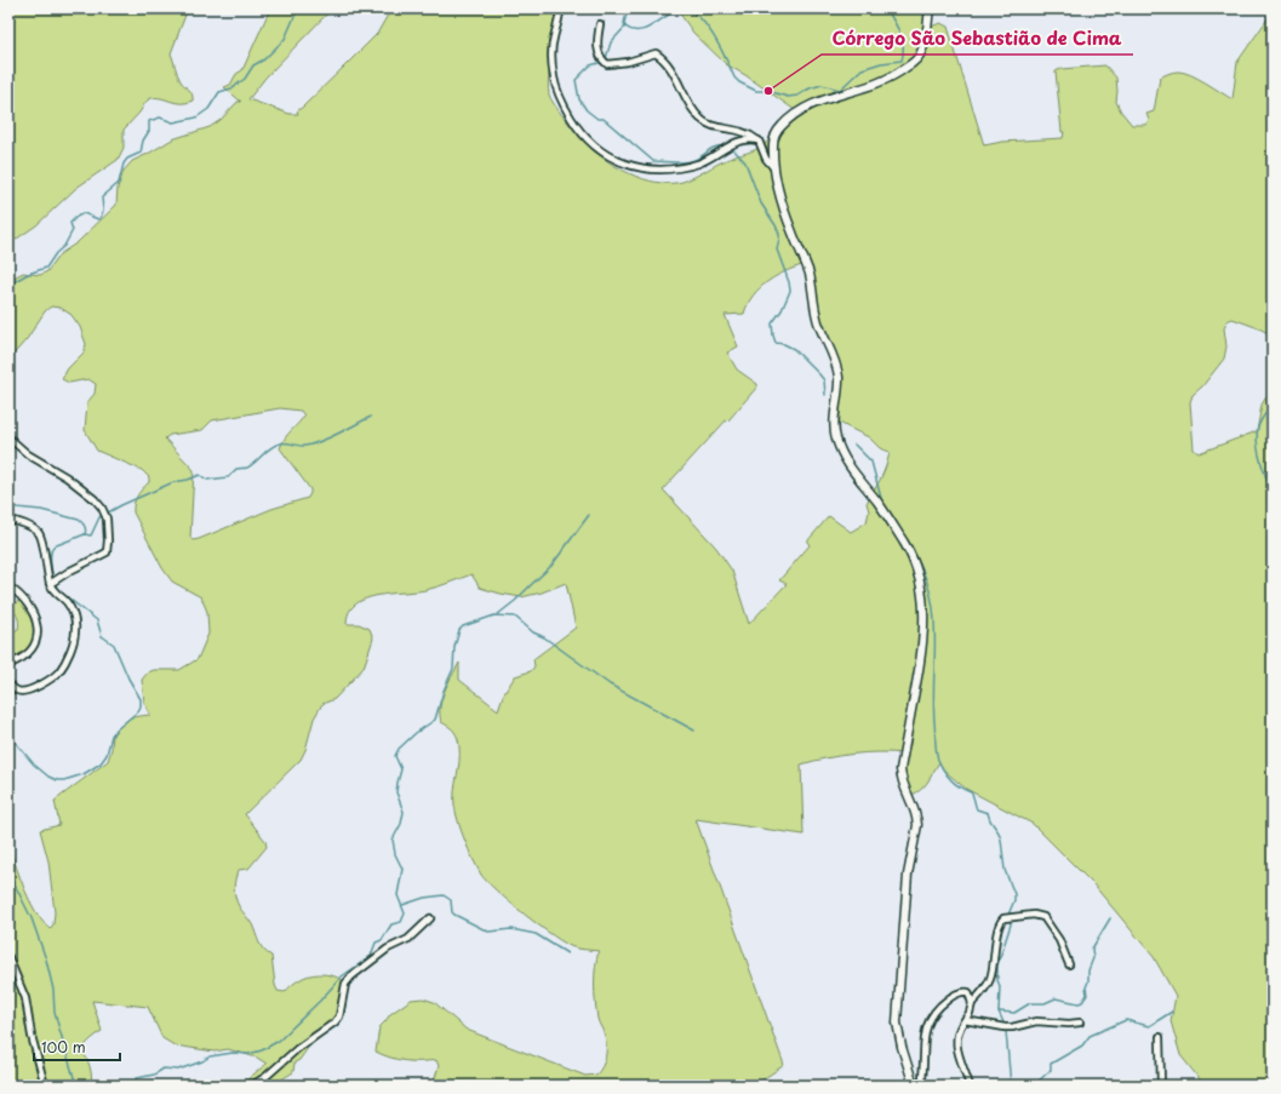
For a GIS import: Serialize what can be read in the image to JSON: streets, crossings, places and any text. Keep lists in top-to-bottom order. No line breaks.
{"places":["Córrego São Sebastião de Cima"],"scale_bar":"100 m"}
